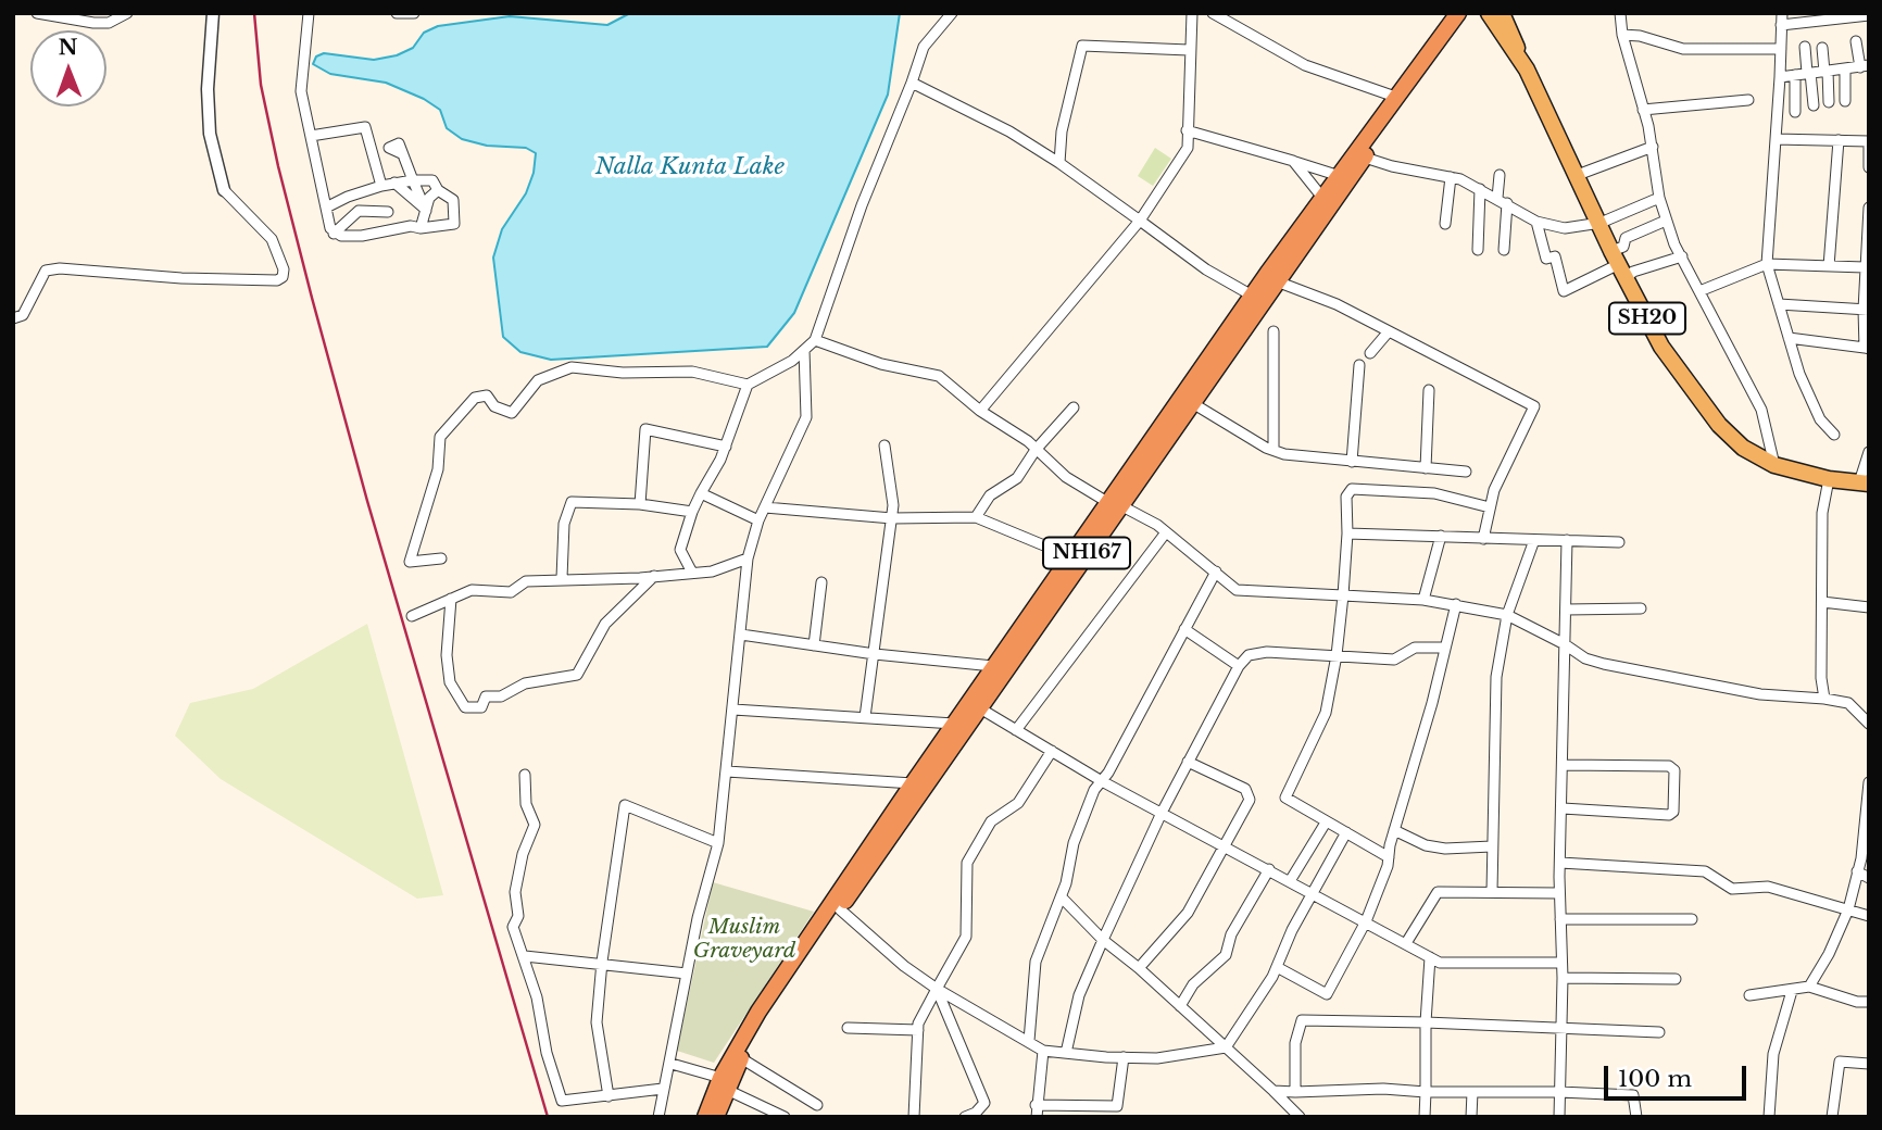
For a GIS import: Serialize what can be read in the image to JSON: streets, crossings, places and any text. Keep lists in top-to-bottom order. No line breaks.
{"streets":{"highway":["NH167"],"main road":["SH20"]},"water":["Nalla Kunta Lake"],"parks":["Muslim Graveyard"],"scale_bar":"100 m","north":"top"}
